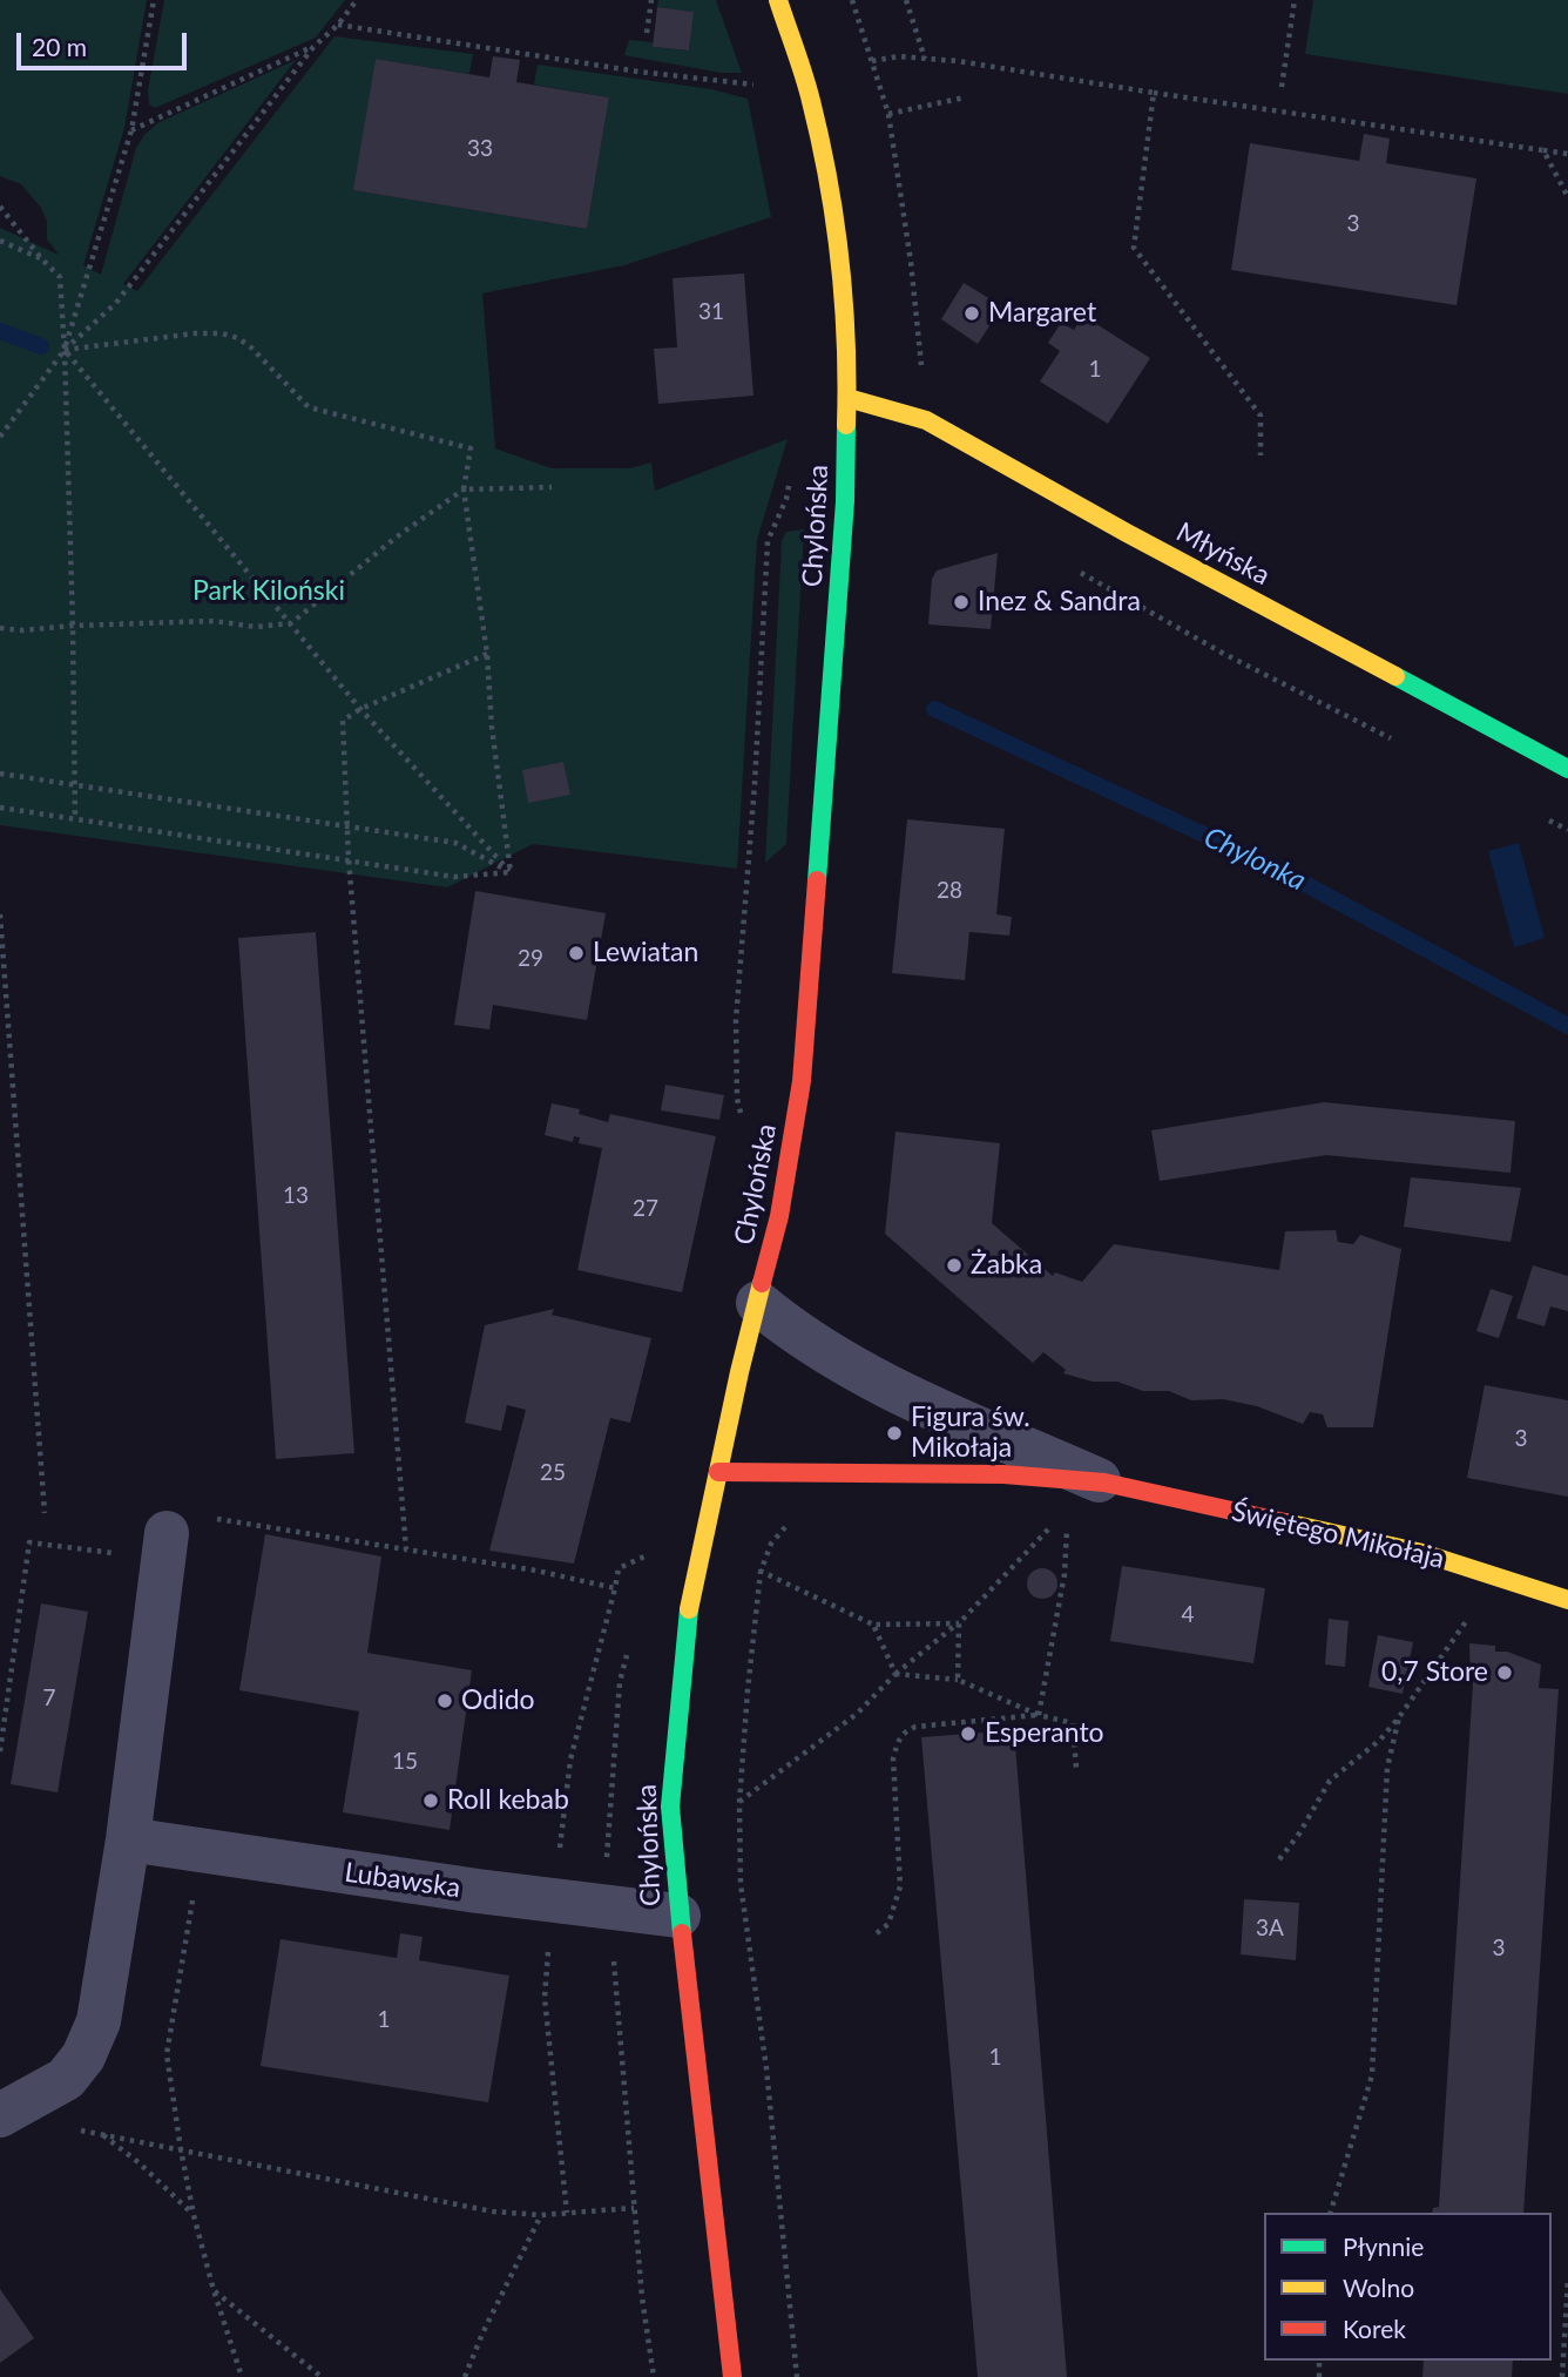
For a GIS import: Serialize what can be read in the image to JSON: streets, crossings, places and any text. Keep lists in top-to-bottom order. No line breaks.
{"streets":{"street":["Chylońska","Młyńska","Świętego Mikołaja","Lubawska"]},"crossings":[["Chylońska","Młyńska"],["Chylońska","Świętego Mikołaja"],["Chylońska","Lubawska"]],"water":["Chylonka"],"parks":["Park Kiloński"],"places":["Margaret","Inez & Sandra","Lewiatan","Żabka","Figura św. Mikołaja","0,7 Store","Odido","Esperanto","Roll kebab"],"house_numbers":["33","3","31","1","28","29","13","27","3","25","4","7","15","3A","3","1","1"],"legend":["Płynnie","Wolno","Korek"],"scale_bar":"20 m"}
